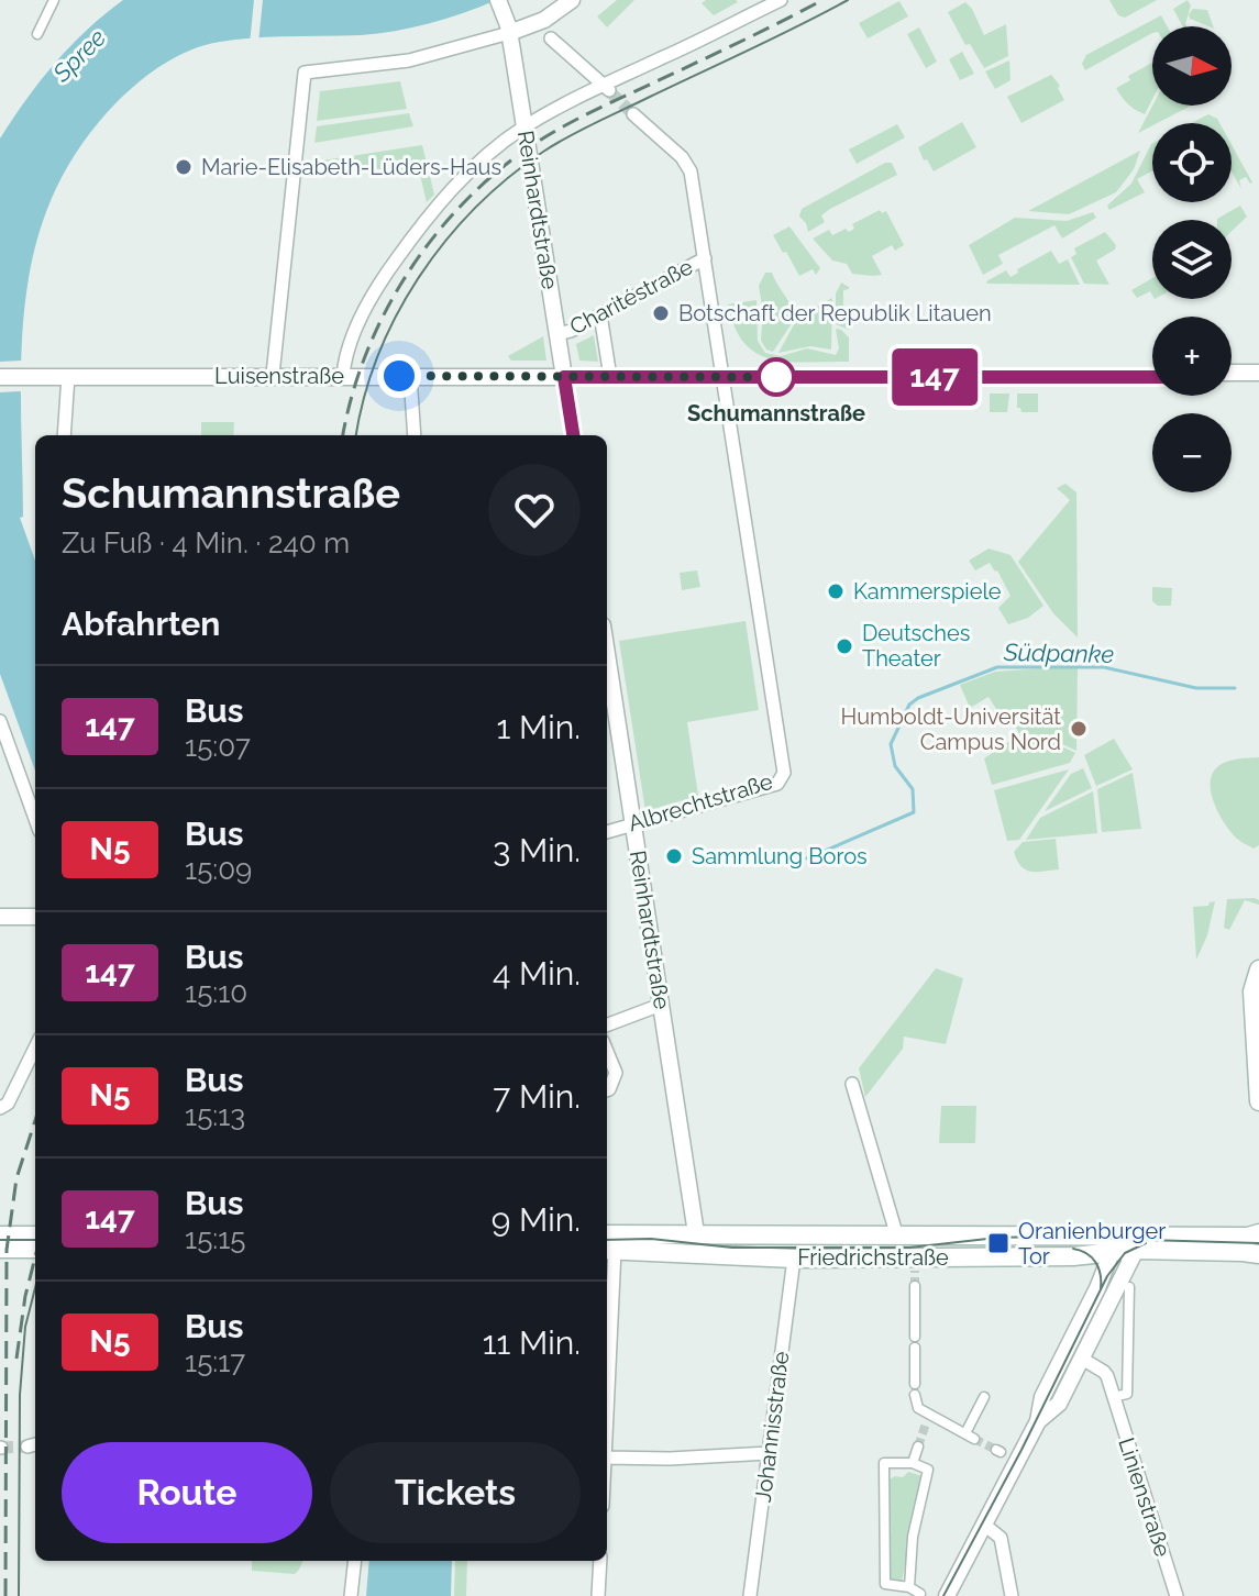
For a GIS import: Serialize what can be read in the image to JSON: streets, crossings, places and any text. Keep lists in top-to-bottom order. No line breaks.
{"streets":{"main road":["Friedrichstraße"],"street":["Reinhardtstraße","Charitéstraße","Luisenstraße","Albrechtstraße","Johannisstraße","Linienstraße"]},"crossings":[["Reinhardtstraße","Charitéstraße"],["Reinhardtstraße","Luisenstraße"],["Reinhardtstraße","Albrechtstraße"],["Reinhardtstraße","Friedrichstraße"],["Luisenstraße","Albrechtstraße"],["Friedrichstraße","Johannisstraße"]],"water":["Spree","Südpanke"],"places":{"other":["Marie-Elisabeth-Lüders-Haus","Botschaft der Republik Litauen","Schumannstraße","Kammerspiele","Deutsches Theater","Humboldt-Universität Campus Nord","Sammlung Boros"],"transit":["Oranienburger Tor"]},"lines":["bus line 147"],"north":"right","page":{"on_map":"147","map_buttons":["+","−"],"heading":[["Schumannstraße","Zu Fuß · 4 Min. · 240 m"],"Abfahrten"],"list":[{"mark":"147","name":"Bus","note":"15:07","value":"1 Min."},{"mark":"N5","name":"Bus","note":"15:09","value":"3 Min."},{"mark":"147","name":"Bus","note":"15:10","value":"4 Min."},{"mark":"N5","name":"Bus","note":"15:13","value":"7 Min."},{"mark":"147","name":"Bus","note":"15:15","value":"9 Min."},{"mark":"N5","name":"Bus","note":"15:17","value":"11 Min."}],"buttons":["Route","Tickets"]}}
